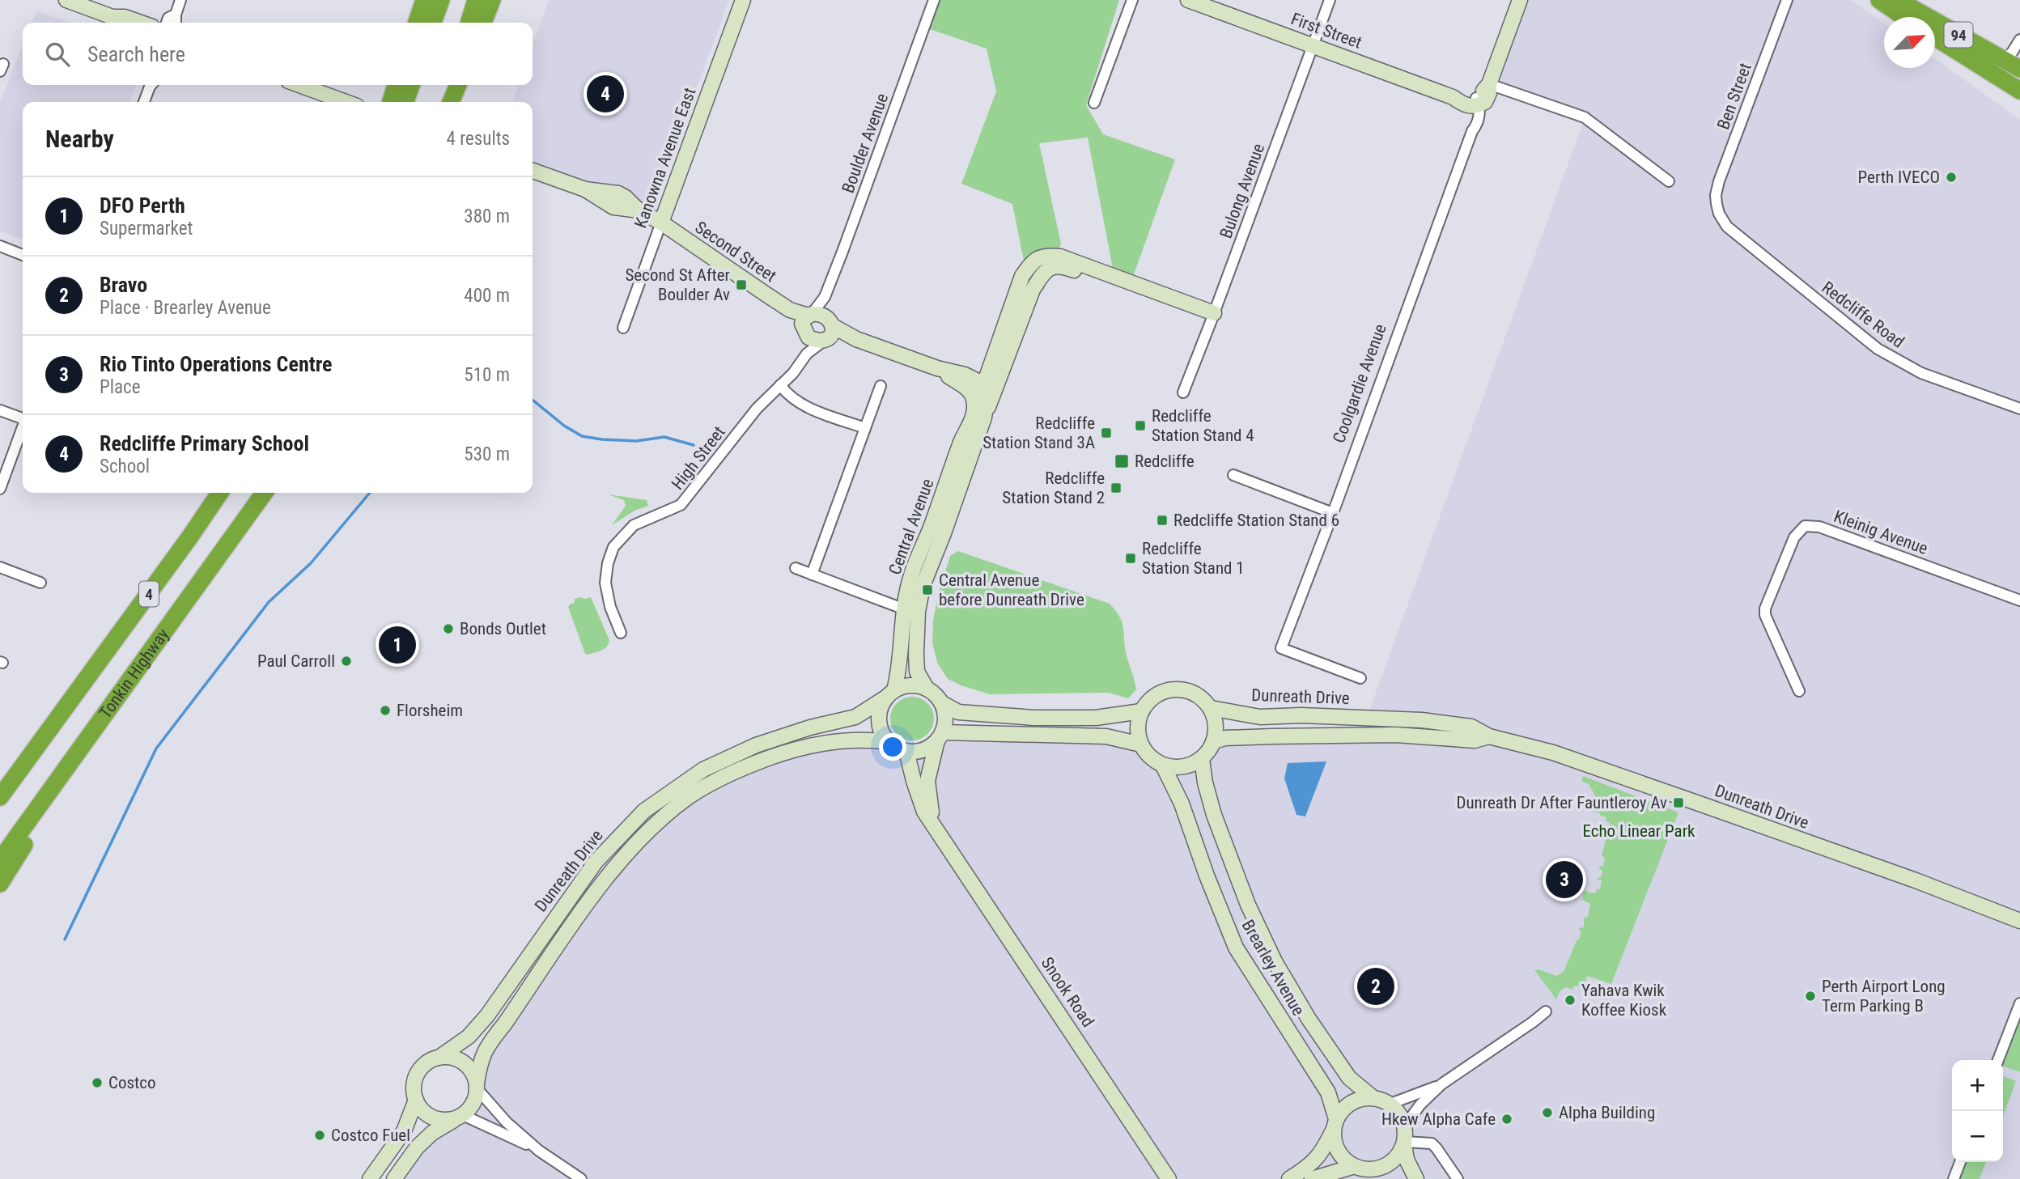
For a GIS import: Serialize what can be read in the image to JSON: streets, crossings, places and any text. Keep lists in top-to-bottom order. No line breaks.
{"streets":{"highway":["94","4","Tonkin Highway"],"main road":["First Street","Kanowna Avenue East","Second Street","Coolgardie Avenue","Central Avenue","Dunreath Drive","Brearley Avenue","Snook Road"],"street":["Ben Street","Boulder Avenue","Bulong Avenue","Redcliffe Road","High Street","Kleinig Avenue"]},"crossings":[["First Street","Bulong Avenue"],["First Street","Coolgardie Avenue"],["Ben Street","Redcliffe Road"],["Boulder Avenue","Second Street"],["Boulder Avenue","High Street"],["Kanowna Avenue East","Second Street"],["Bulong Avenue","Central Avenue"],["Second Street","Central Avenue"],["Central Avenue","Dunreath Drive"],["Central Avenue","Snook Road"],["Dunreath Drive","Brearley Avenue"],["Dunreath Drive","Snook Road"]],"parks":["Echo Linear Park"],"places":{"other":["Perth IVECO","Bonds Outlet","Paul Carroll","Florsheim","Perth Airport Long Term Parking B","Yahava Kwik Koffee Kiosk","Costco","Alpha Building","Hkew Alpha Cafe","Costco Fuel"],"transit":["Second St After Boulder Av","Redcliffe Station Stand 4","Redcliffe Station Stand 3A","Redcliffe","Redcliffe Station Stand 2","Redcliffe Station Stand 6","Redcliffe Station Stand 1","Central Avenue before Dunreath Drive","Dunreath Dr After Fauntleroy Av"]},"north":"top right","page":{"search":"Search here","pins":["4","1","3","2"],"heading":["Nearby","4 results"],"list":[{"mark":"1","name":"DFO Perth","note":"Supermarket","value":"380 m"},{"mark":"2","name":"Bravo","note":"Place · Brearley Avenue","value":"400 m"},{"mark":"3","name":"Rio Tinto Operations Centre","note":"Place","value":"510 m"},{"mark":"4","name":"Redcliffe Primary School","note":"School","value":"530 m"}],"map_buttons":["+","−"]}}
